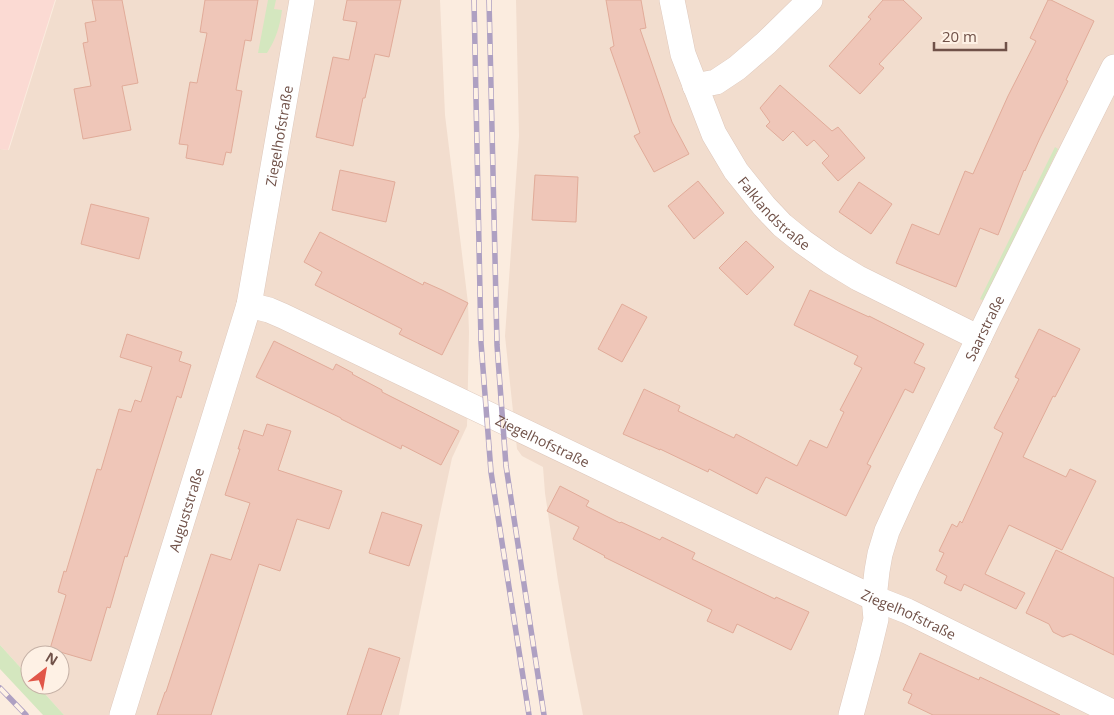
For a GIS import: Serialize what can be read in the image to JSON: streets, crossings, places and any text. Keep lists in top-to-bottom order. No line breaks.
{"streets":{"street":["Ziegelhofstraße","Falklandstraße","Saarstraße","Auguststraße"]},"crossings":[["Ziegelhofstraße","Saarstraße"],["Ziegelhofstraße","Auguststraße"],["Falklandstraße","Saarstraße"]],"scale_bar":"20 m","north":"top right"}
